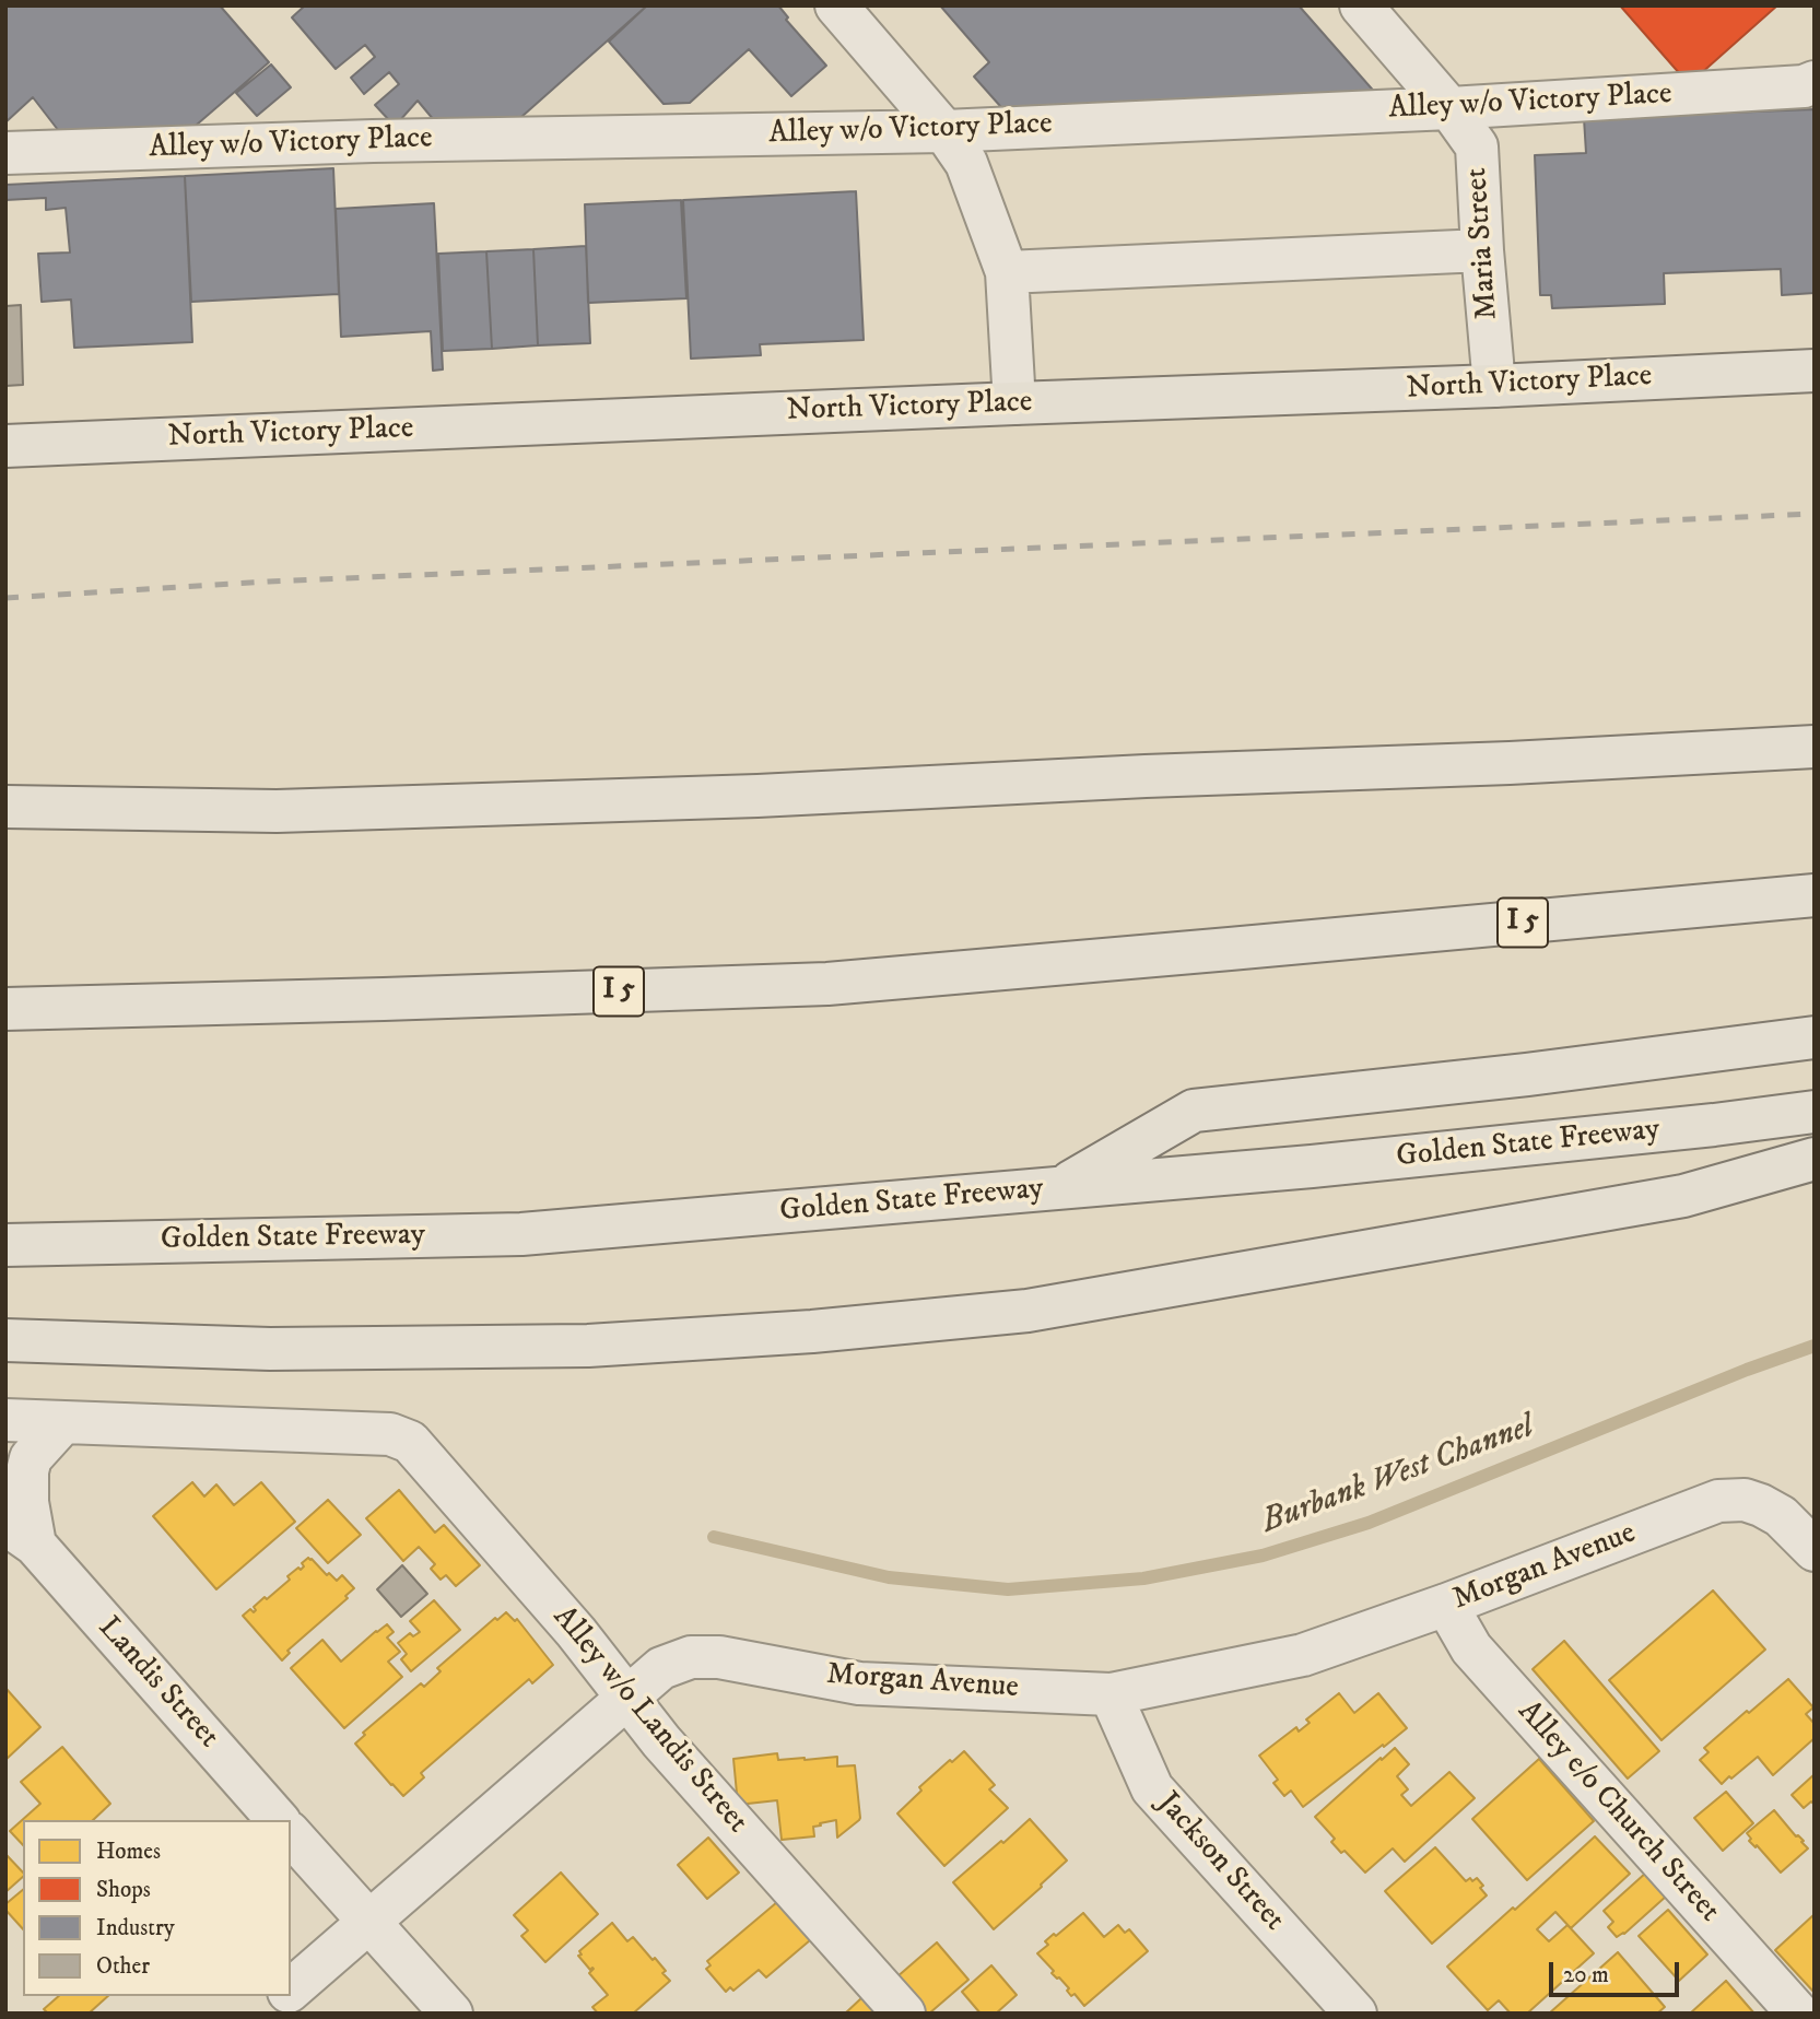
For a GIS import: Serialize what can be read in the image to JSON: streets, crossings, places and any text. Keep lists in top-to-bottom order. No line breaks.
{"streets":{"main road":["North Victory Place","I 5","Golden State Freeway"],"street":["Alley w/o Victory Place","Maria Street","Morgan Avenue","Landis Street","Alley w/o Landis Street","Alley e/o Church Street","Jackson Street"]},"crossings":[["Alley w/o Victory Place","Maria Street"],["Maria Street","North Victory Place"],["Morgan Avenue","Alley w/o Landis Street"],["Morgan Avenue","Alley e/o Church Street"],["Morgan Avenue","Jackson Street"],["Landis Street","Alley w/o Landis Street"]],"water":["Burbank West Channel"],"legend":["Homes","Shops","Industry","Other"],"scale_bar":"20 m"}
